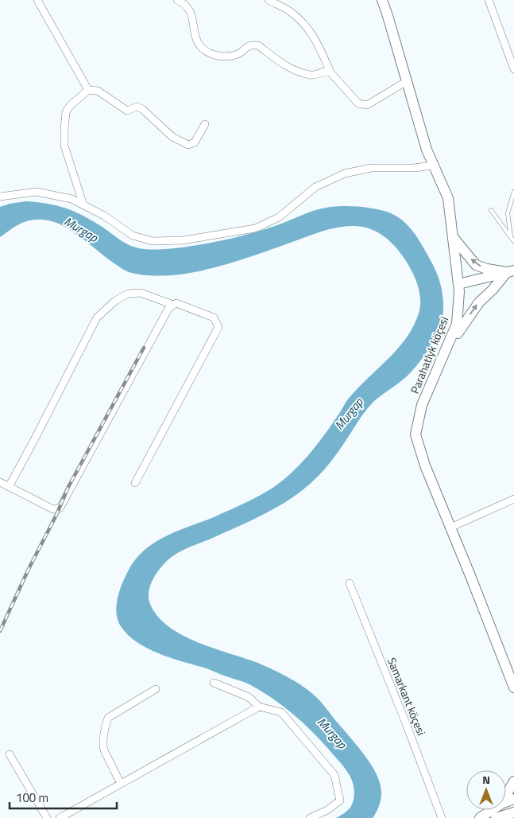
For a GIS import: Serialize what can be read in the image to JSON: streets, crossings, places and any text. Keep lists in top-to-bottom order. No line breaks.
{"streets":{"main road":["Parahatlyk köçesi"],"street":["Samarkant köçesi"]},"water":["Murgap"],"scale_bar":"100 m","north":"top"}
